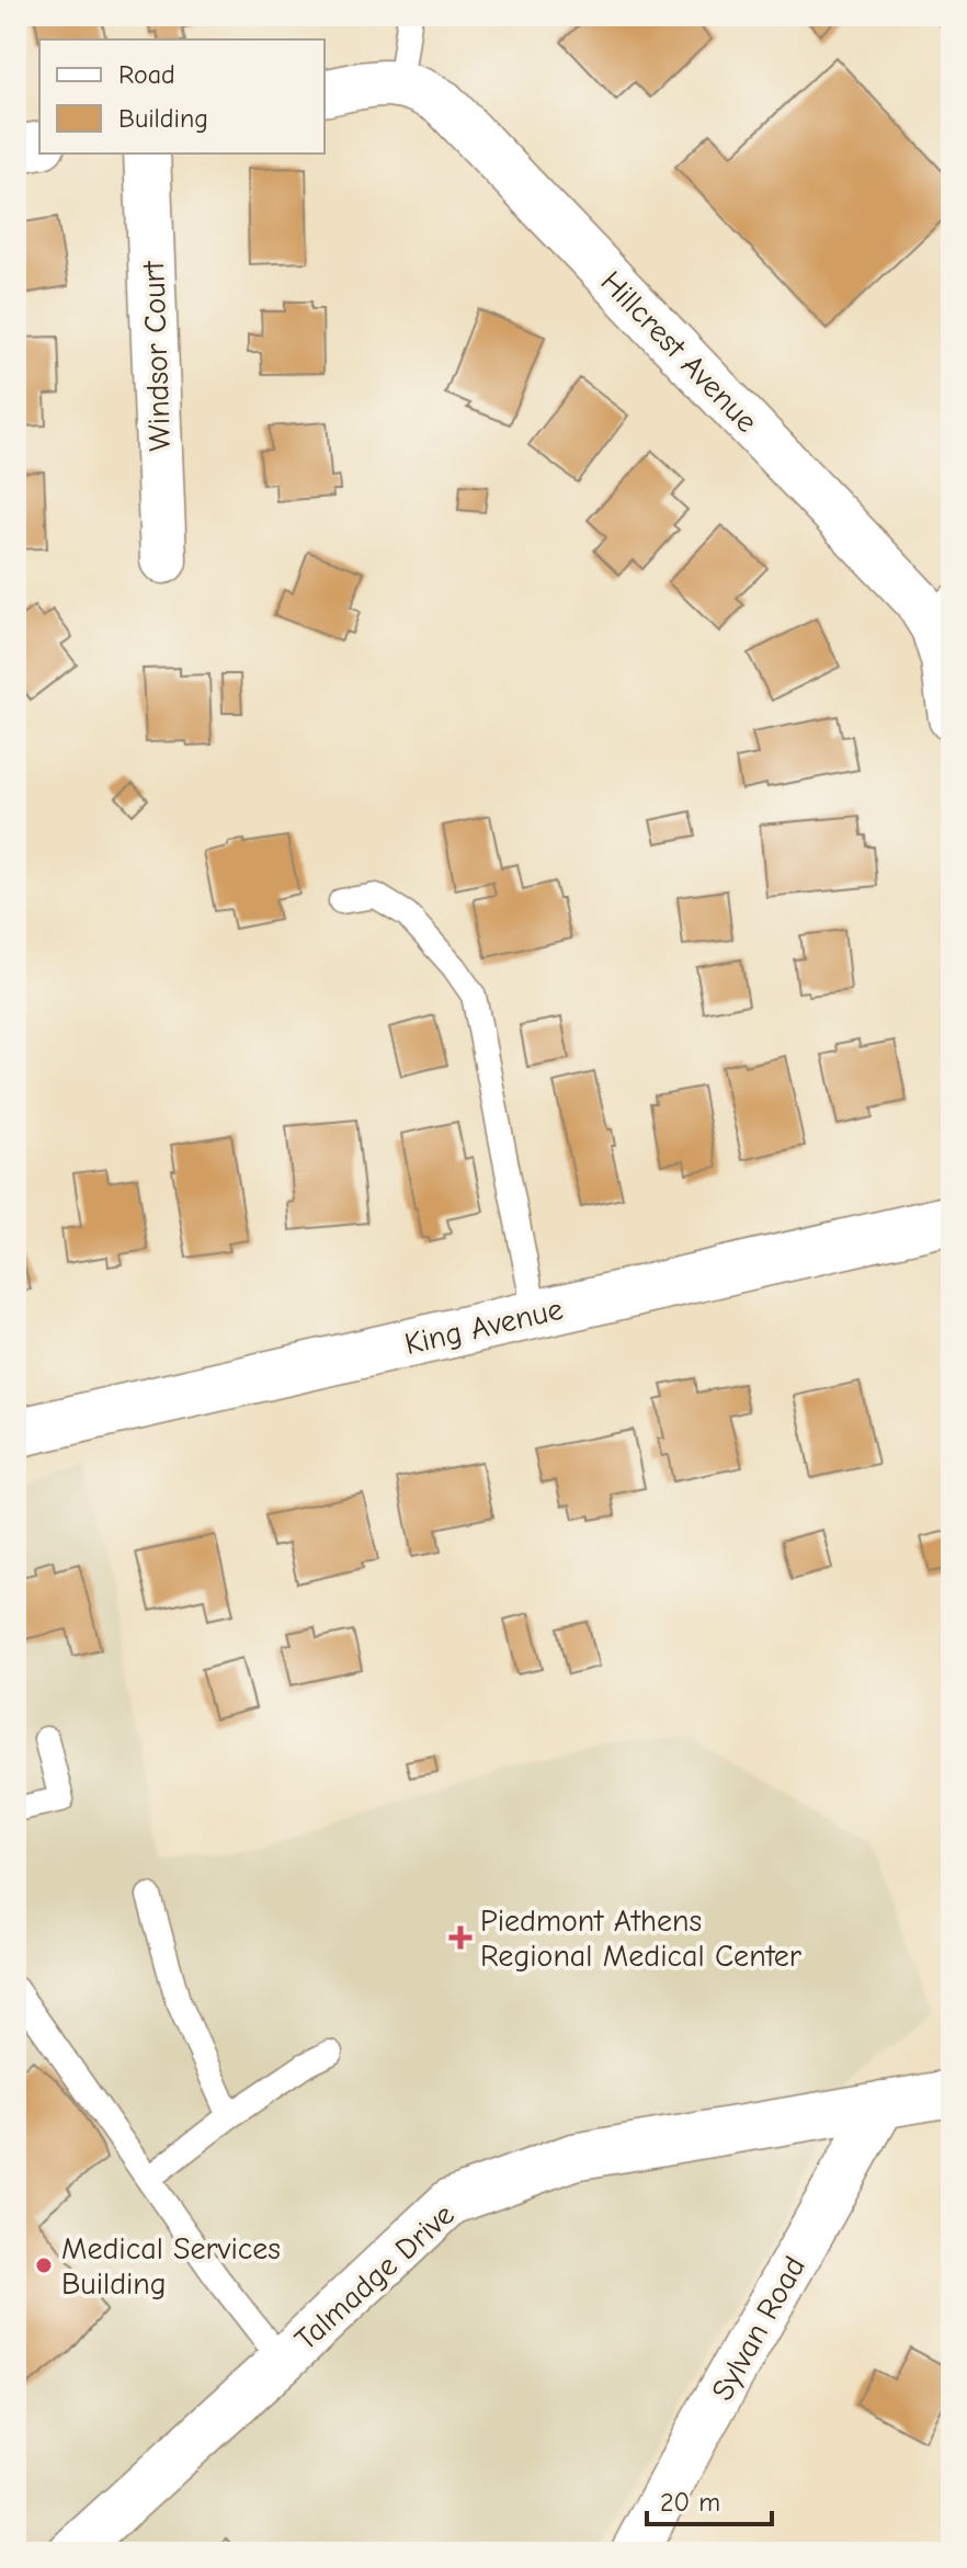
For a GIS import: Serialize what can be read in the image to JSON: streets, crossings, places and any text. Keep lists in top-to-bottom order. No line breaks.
{"streets":{"street":["Hillcrest Avenue","Windsor Court","King Avenue","Talmadge Drive","Sylvan Road"]},"crossings":[["Talmadge Drive","Sylvan Road"]],"places":{"health":["Piedmont Athens Regional Medical Center"],"other":["Medical Services Building"]},"legend":["Road","Building"],"scale_bar":"20 m"}
